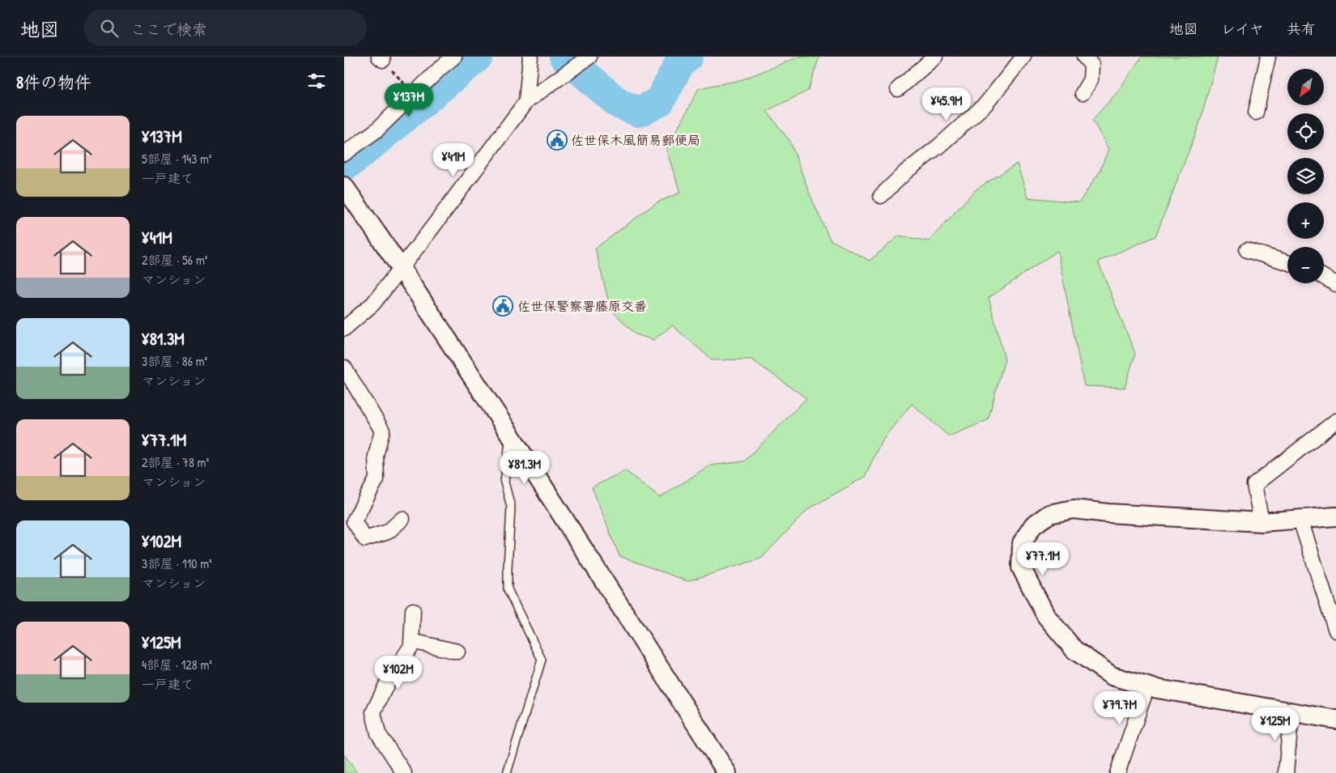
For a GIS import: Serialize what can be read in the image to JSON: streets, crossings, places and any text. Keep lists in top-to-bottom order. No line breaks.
{"places":{"public building":["佐世保木風簡易郵便局","佐世保警察署藤原交番"]},"north":"bottom left","page":{"header":"地図","search":"ここで検索","nav":["地図","レイヤ","共有"],"heading":"8件の物件","map_buttons":["+","−"],"price":["¥137M","¥45.9M","¥41M","¥81.3M","¥77.1M","¥102M","¥79.7M","¥125M"],"list":[{"name":"¥137M","note":"5部屋 · 143 m² · 一戸建て"},{"name":"¥41M","note":"2部屋 · 56 m² · マンション"},{"name":"¥81.3M","note":"3部屋 · 86 m² · マンション"},{"name":"¥77.1M","note":"2部屋 · 78 m² · マンション"},{"name":"¥102M","note":"3部屋 · 110 m² · マンション"},{"name":"¥125M","note":"4部屋 · 128 m² · 一戸建て"}]}}
